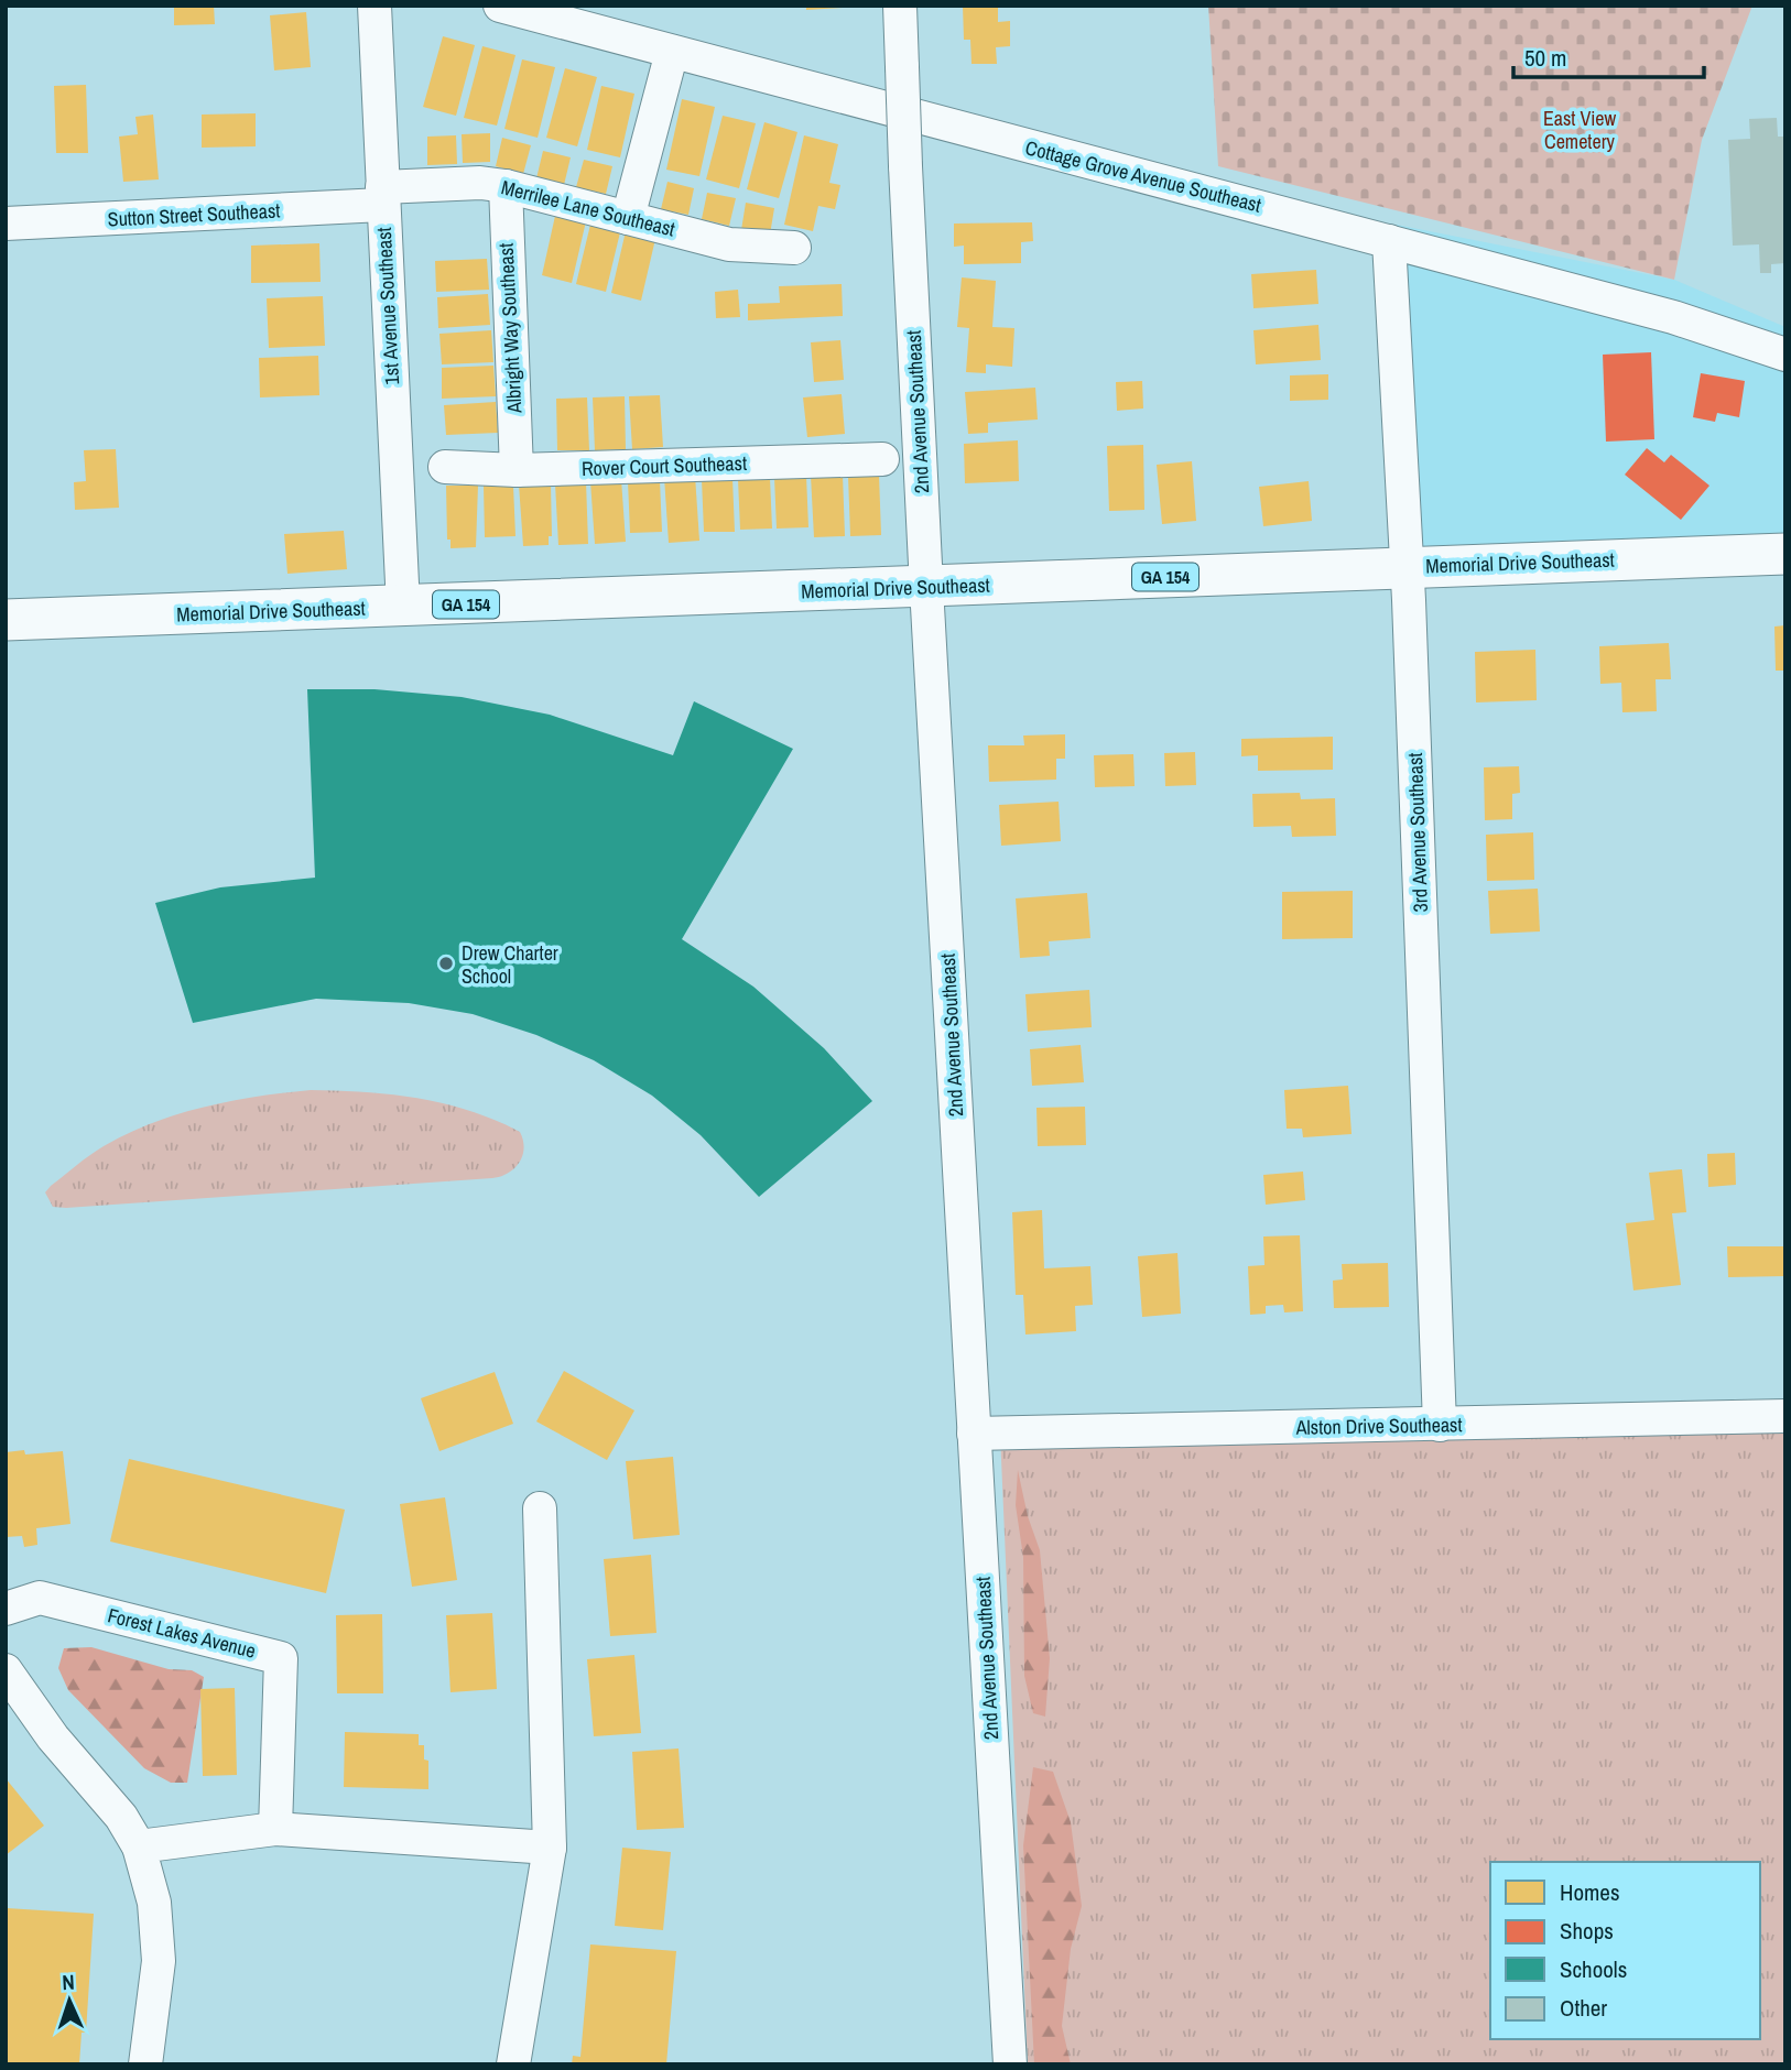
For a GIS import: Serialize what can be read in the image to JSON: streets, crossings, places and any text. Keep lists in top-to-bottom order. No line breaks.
{"streets":{"main road":["Memorial Drive Southeast","GA 154"],"street":["Cottage Grove Avenue Southeast","Merrilee Lane Southeast","Sutton Street Southeast","1st Avenue Southeast","Albright Way Southeast","2nd Avenue Southeast","Rover Court Southeast","3rd Avenue Southeast","Alston Drive Southeast","Forest Lakes Avenue"]},"crossings":[["Cottage Grove Avenue Southeast","3rd Avenue Southeast"],["Merrilee Lane Southeast","Sutton Street Southeast"],["Merrilee Lane Southeast","1st Avenue Southeast"],["Merrilee Lane Southeast","Albright Way Southeast"],["Sutton Street Southeast","1st Avenue Southeast"],["1st Avenue Southeast","Memorial Drive Southeast"],["Albright Way Southeast","Rover Court Southeast"],["2nd Avenue Southeast","Memorial Drive Southeast"],["2nd Avenue Southeast","Alston Drive Southeast"],["Memorial Drive Southeast","3rd Avenue Southeast"],["3rd Avenue Southeast","Alston Drive Southeast"]],"parks":["East View Cemetery"],"places":["Drew Charter School"],"legend":["Homes","Shops","Schools","Other"],"scale_bar":"50 m","north":"top"}
